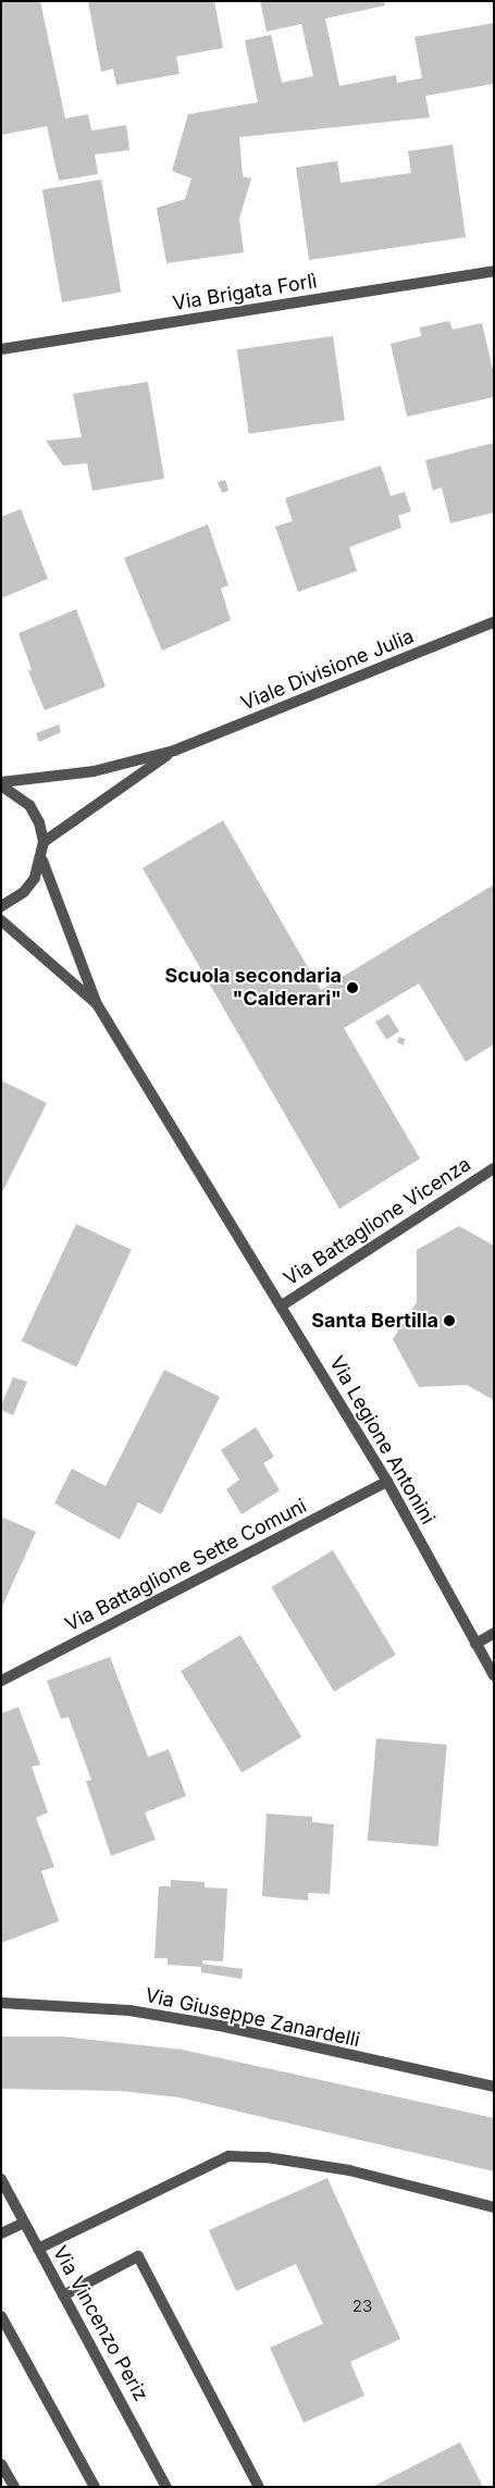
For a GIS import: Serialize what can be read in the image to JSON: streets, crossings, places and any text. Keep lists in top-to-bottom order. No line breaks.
{"streets":{"street":["Via Brigata Forlì","Viale Divisione Julia","Via Battaglione Vicenza","Via Legione Antonini","Via Battaglione Sette Comuni","Via Giuseppe Zanardelli","Via Vincenzo Periz"]},"crossings":[["Via Battaglione Vicenza","Via Legione Antonini"],["Via Legione Antonini","Via Battaglione Sette Comuni"]],"places":["Scuola secondaria \"Calderari\"","Santa Bertilla"],"house_numbers":["23"]}
